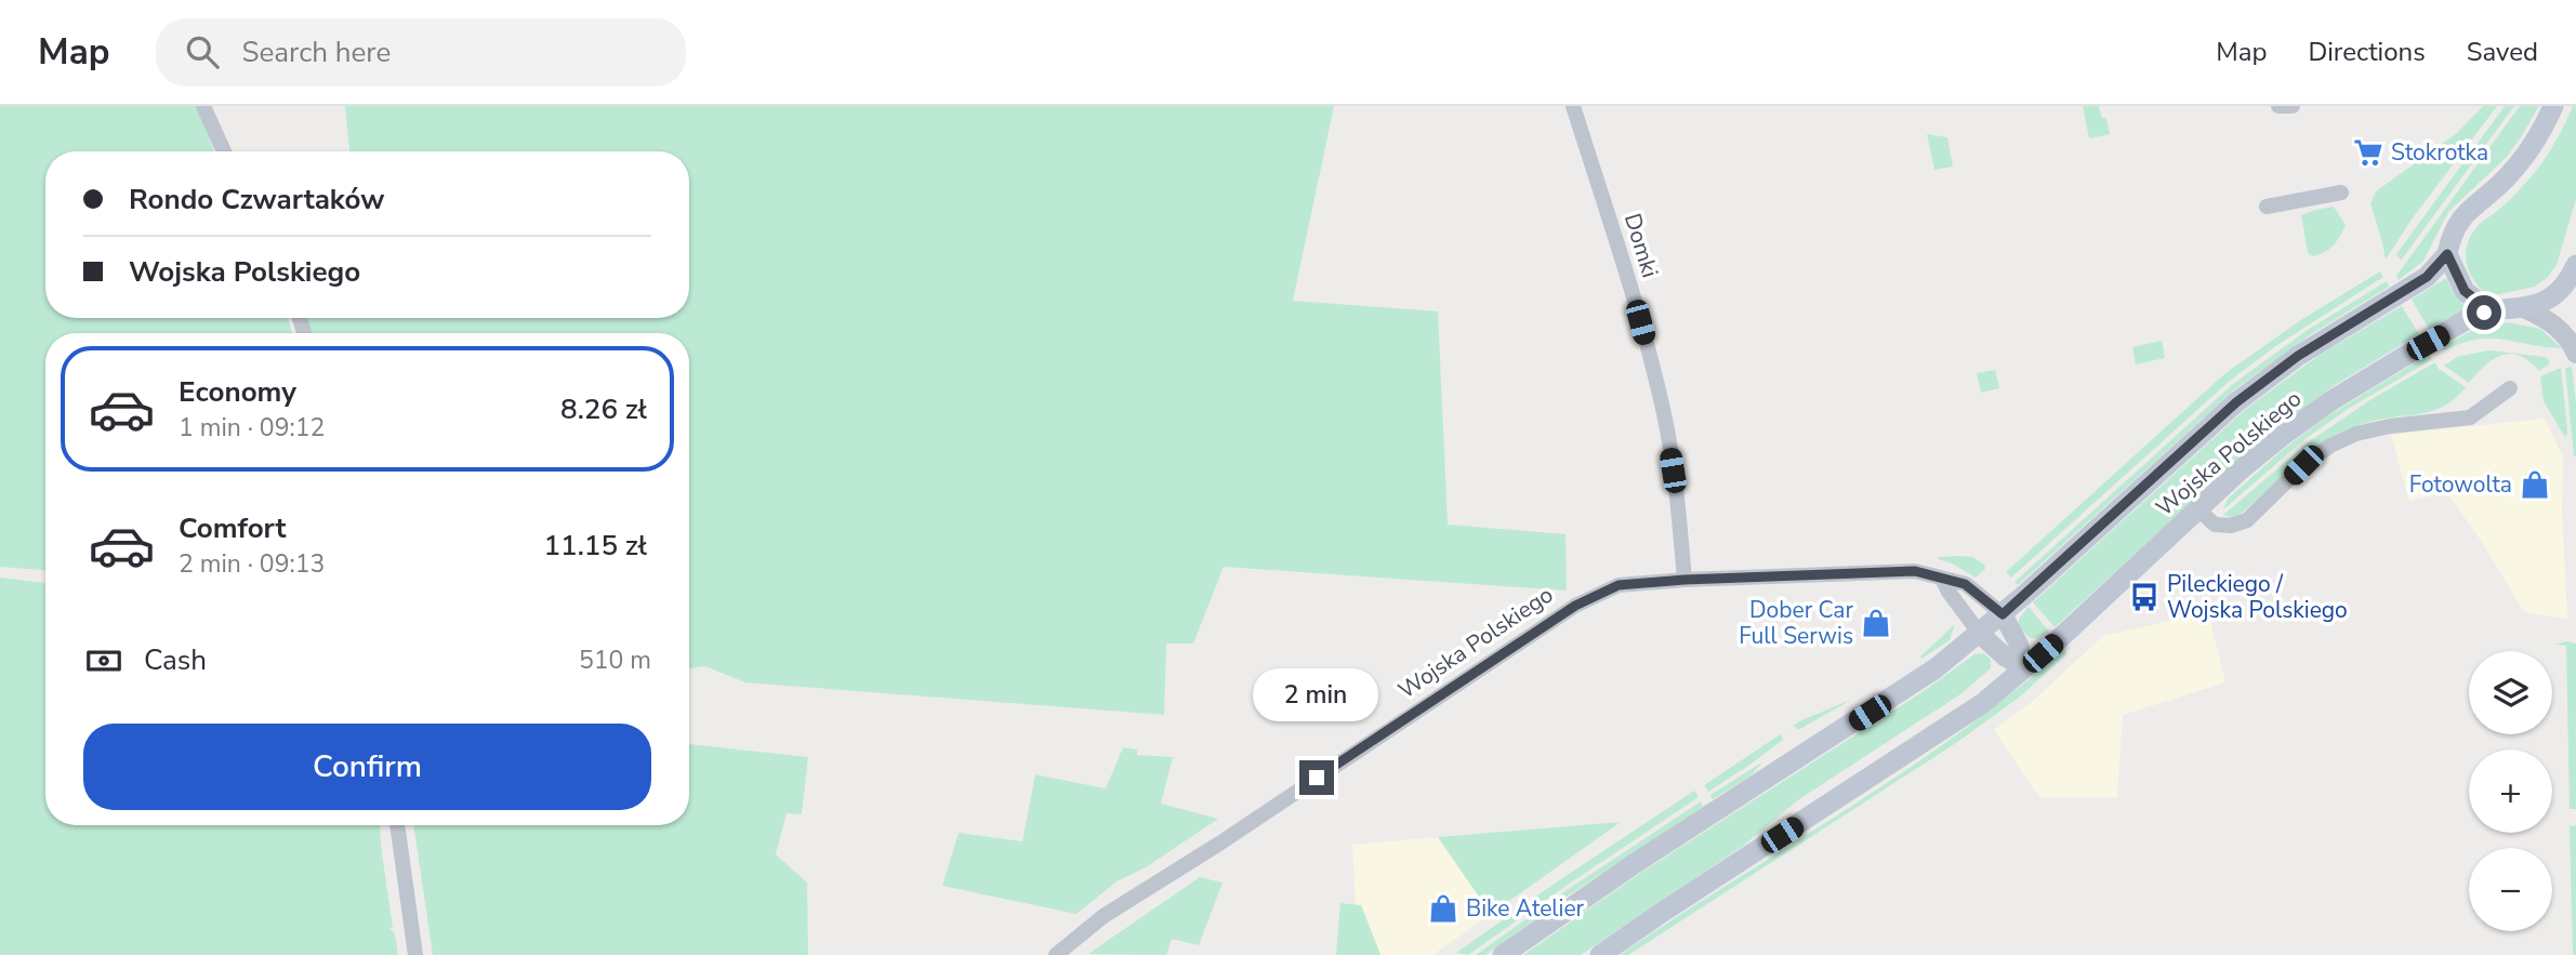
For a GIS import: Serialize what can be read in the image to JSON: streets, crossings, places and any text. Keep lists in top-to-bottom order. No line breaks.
{"streets":{"main road":["Wojska Polskiego"],"street":["Domki"]},"crossings":[["Domki","Wojska Polskiego"]],"places":{"supermarket":["Stokrotka"],"shop":["Fotowolta","Dober Car Full Serwis","Bike Atelier"],"bus stop":["Pileckiego / Wojska Polskiego"]},"page":{"header":"Map","search":"Search here","nav":["Map","Directions","Saved"],"banner":["Rondo Czwartaków","Wojska Polskiego"],"list":[{"name":"Economy","note":"1 min · 09:12","value":"8.26 zł"},{"name":"Comfort","note":"2 min · 09:13","value":"11.15 zł"}],"pay":["Cash","510 m"],"map_buttons":["+","−"],"bubble":"2 min","buttons":"Confirm"}}
